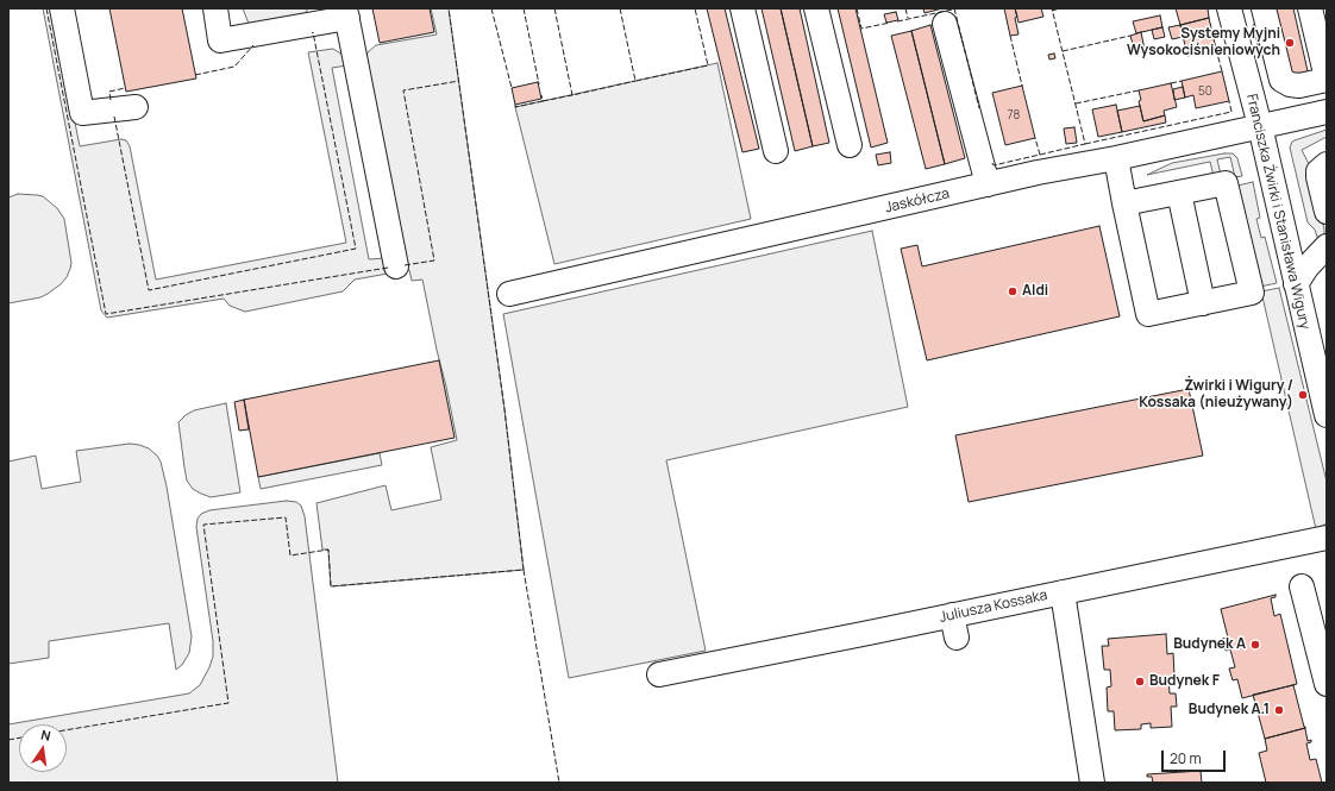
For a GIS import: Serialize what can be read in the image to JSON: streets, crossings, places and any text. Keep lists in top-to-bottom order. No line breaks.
{"streets":{"street":["Jaskółcza","Franciszka Żwirki i Stanisława Wigury","Juliusza Kossaka"]},"crossings":[["Jaskółcza","Franciszka Żwirki i Stanisława Wigury"]],"places":["Systemy Myjni Wysokociśnieniowych","Aldi","Żwirki i Wigury / Kossaka (nieużywany)","Budynek A","Budynek F","Budynek A.1"],"house_numbers":["50","78"],"scale_bar":"20 m","north":"top"}
